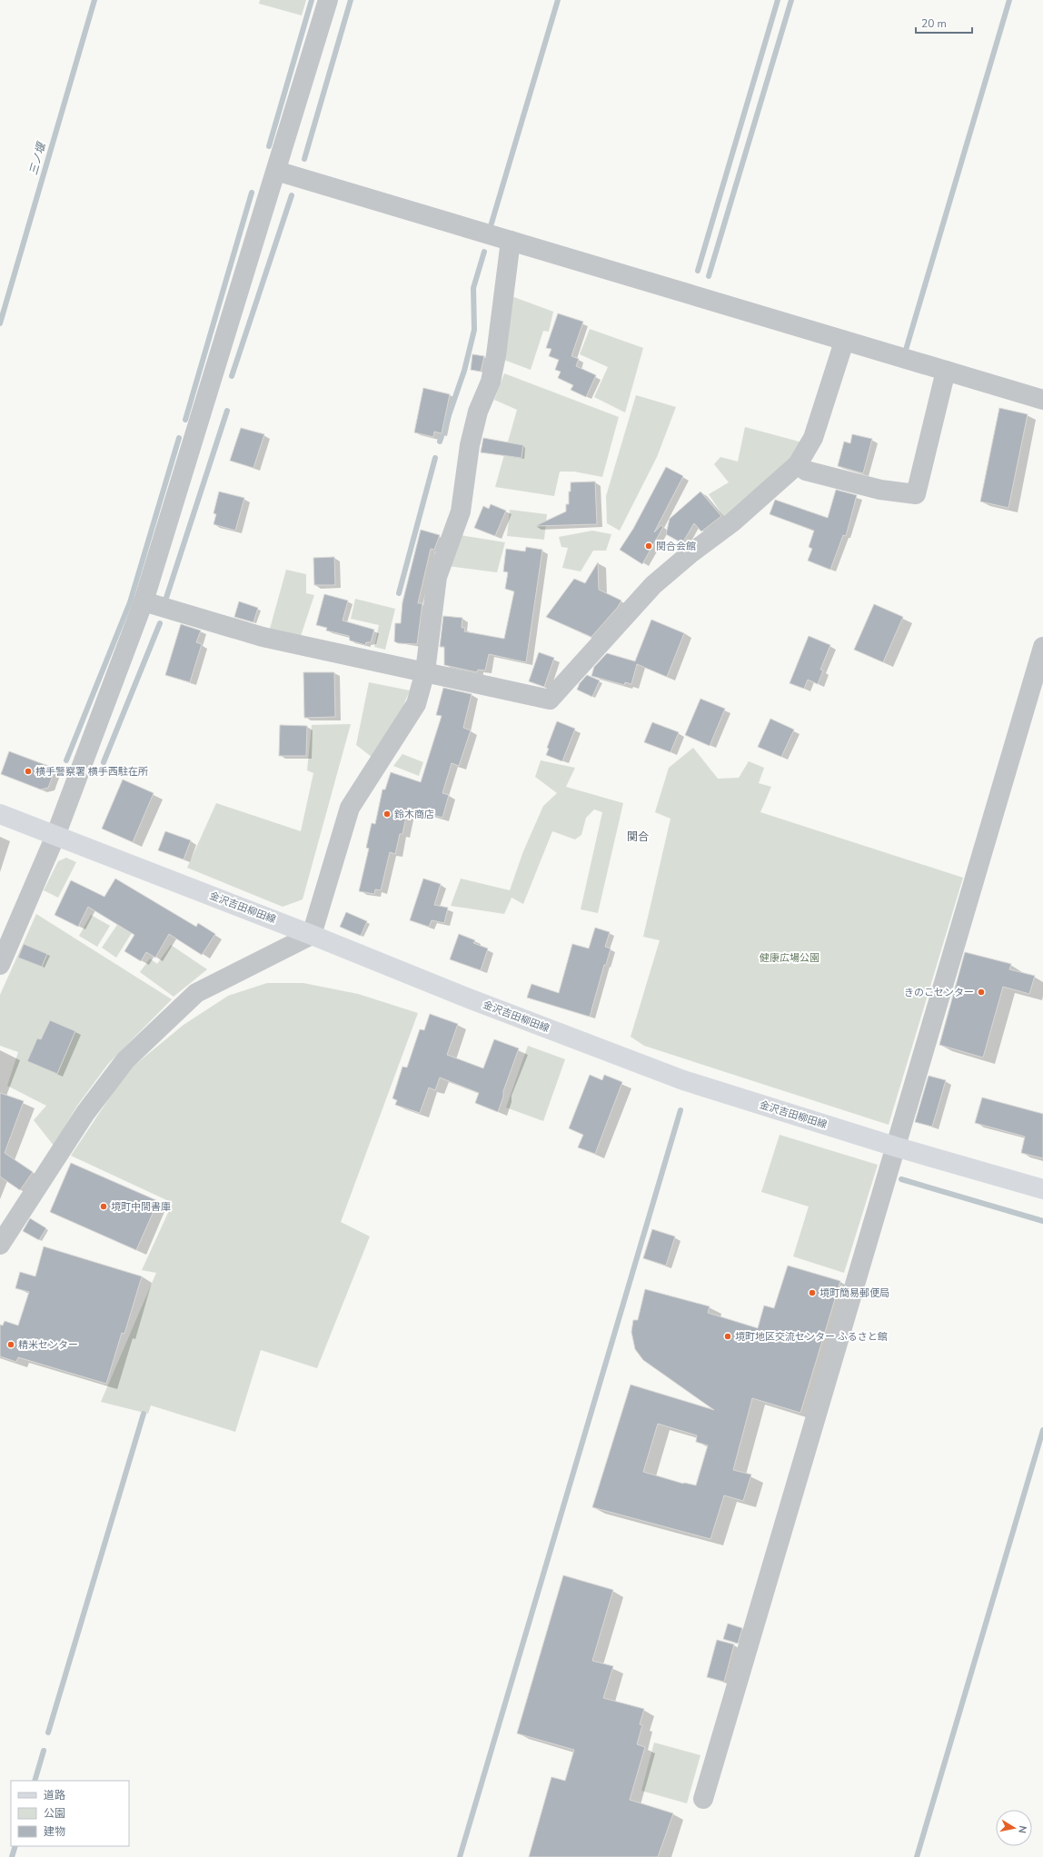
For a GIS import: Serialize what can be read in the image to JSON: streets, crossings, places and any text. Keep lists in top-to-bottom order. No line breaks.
{"streets":{"main road":["金沢吉田柳田線"]},"districts":["関合"],"water":["三ノ堰"],"parks":["健康広場公園"],"places":["関合会館","横手警察署 横手西駐在所","鈴木商店","きのこセンター","境町中間書庫","境町簡易郵便局","境町地区交流センター ふるさと館","精米センター"],"legend":["道路","公園","建物"],"scale_bar":"20 m","north":"right"}
